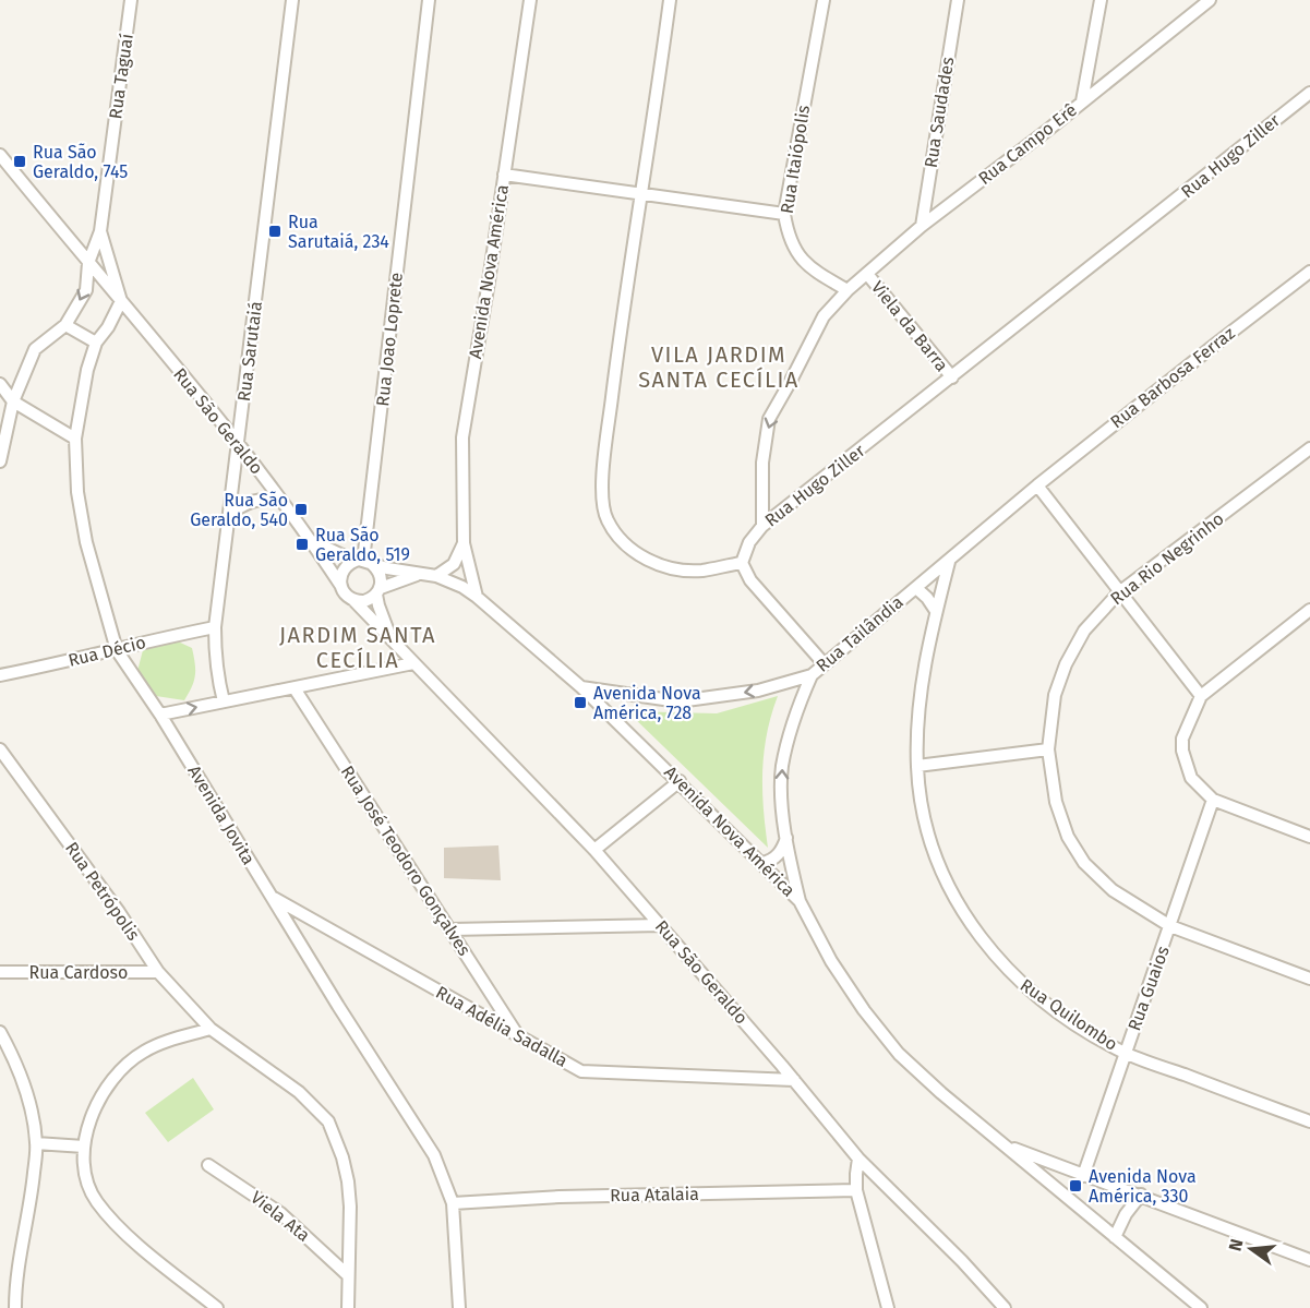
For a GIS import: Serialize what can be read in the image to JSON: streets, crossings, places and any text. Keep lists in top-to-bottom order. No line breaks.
{"streets":{"street":["Rua Taguaí","Rua Saudades","Rua Campo Erê","Rua Hugo Ziller","Rua Itaiópolis","Avenida Nova América","Viela da Barra","Rua Joao Loprete","Rua Sarutaiá","Rua Barbosa Ferraz","Rua São Geraldo","Rua Rio Negrinho","Rua Tailândia","Rua Décio","Avenida Jovita","Rua José Teodoro Gonçalves","Rua Petrópolis","Rua Cardoso","Rua Guaios","Rua Quilombo","Rua Adélia Sadalla","Rua Atalaia","Viela Ata"]},"crossings":[["Rua Taguaí","Rua São Geraldo"],["Rua Taguaí","Avenida Jovita"],["Rua Saudades","Rua Campo Erê"],["Rua Campo Erê","Rua Hugo Ziller"],["Rua Campo Erê","Rua Itaiópolis"],["Rua Campo Erê","Viela da Barra"],["Rua Hugo Ziller","Viela da Barra"],["Avenida Nova América","Rua Tailândia"],["Rua Joao Loprete","Rua São Geraldo"],["Rua Sarutaiá","Rua São Geraldo"],["Rua Sarutaiá","Rua Décio"],["Rua Barbosa Ferraz","Rua Tailândia"],["Rua São Geraldo","Avenida Jovita"],["Rua São Geraldo","Rua Adélia Sadalla"],["Rua Rio Negrinho","Rua Guaios"],["Rua Tailândia","Rua Quilombo"],["Rua Décio","Avenida Jovita"],["Avenida Jovita","Rua Adélia Sadalla"],["Avenida Jovita","Rua Atalaia"],["Rua José Teodoro Gonçalves","Rua Adélia Sadalla"],["Rua Petrópolis","Rua Cardoso"],["Rua Petrópolis","Viela Ata"],["Rua Guaios","Rua Quilombo"]],"districts":["VILA JARDIM SANTA CECÍLIA","JARDIM SANTA CECÍLIA"],"places":{"transit":["Rua São Geraldo, 745","Rua Sarutaiá, 234","Rua São Geraldo, 540","Rua São Geraldo, 519","Avenida Nova América, 728","Avenida Nova América, 330"]},"north":"left"}
